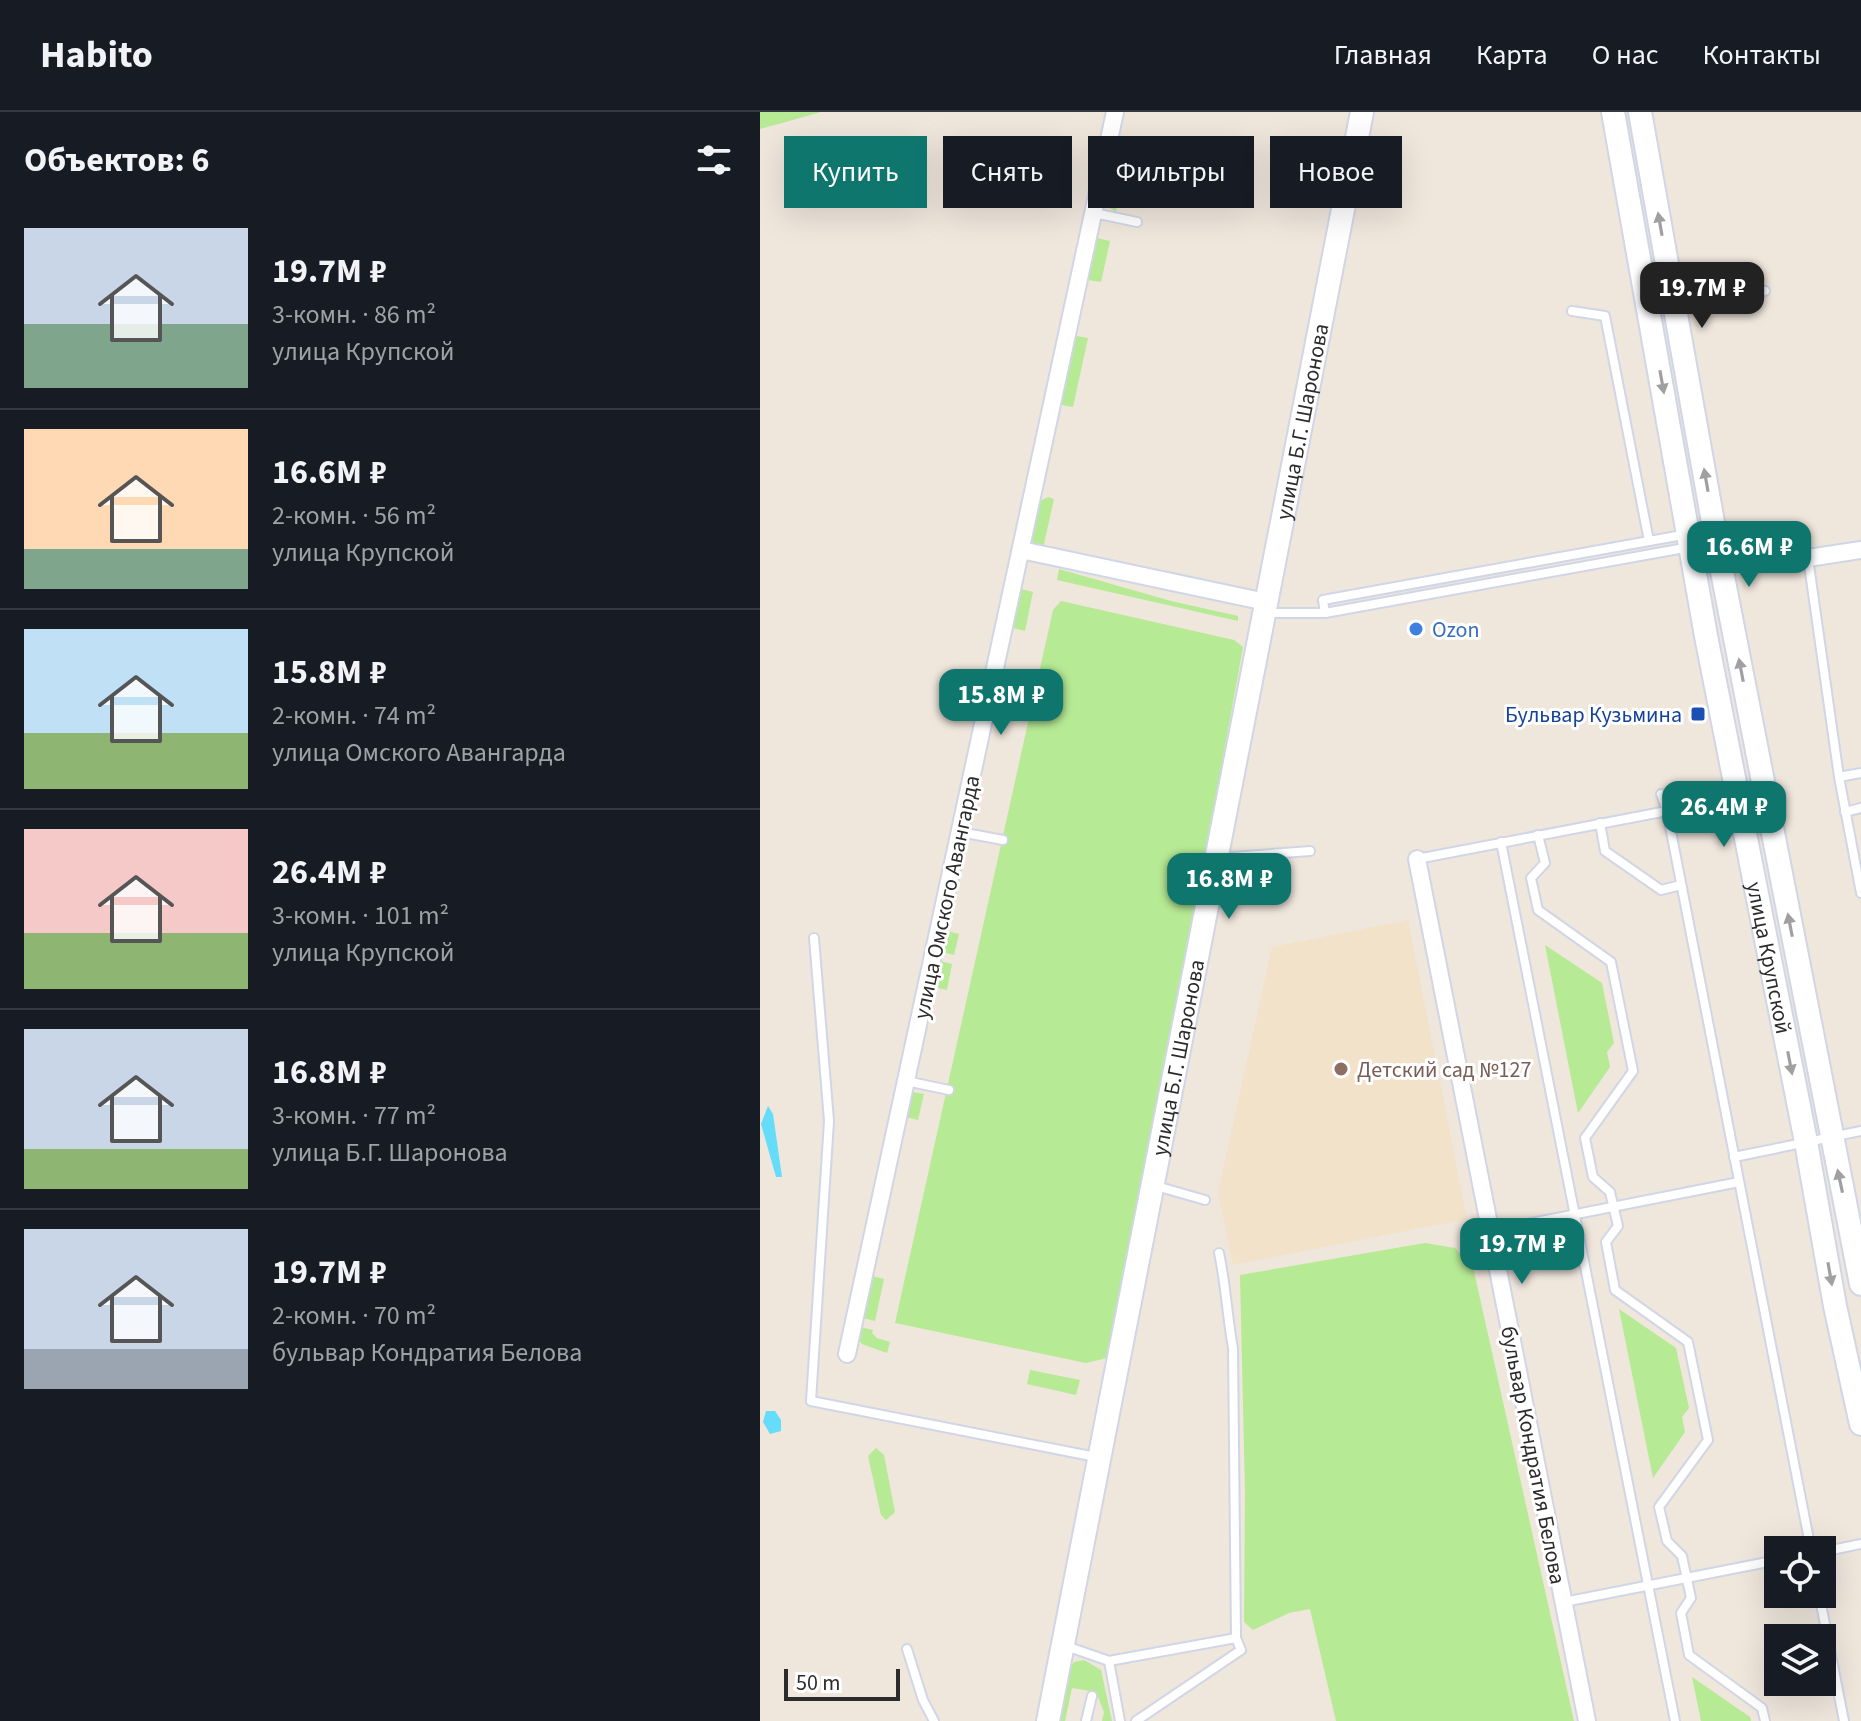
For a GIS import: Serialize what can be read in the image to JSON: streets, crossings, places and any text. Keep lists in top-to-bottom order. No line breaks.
{"streets":{"main road":["улица Б.Г. Шаронова","улица Крупской"],"street":["улица Омского Авангарда","бульвар Кондратия Белова"]},"places":{"other":["Ozon","Детский сад №127"],"transit":["Бульвар Кузьмина"]},"scale_bar":"50 m","page":{"header":"Habito","nav":["Главная","Карта","О нас","Контакты"],"heading":"Объектов: 6","chip":["Купить","Снять","Фильтры","Новое"],"list":[{"name":"19.7M ₽","note":"3-комн. · 86 m² · улица Крупской"},{"name":"16.6M ₽","note":"2-комн. · 56 m² · улица Крупской"},{"name":"15.8M ₽","note":"2-комн. · 74 m² · улица Омского Авангарда"},{"name":"26.4M ₽","note":"3-комн. · 101 m² · улица Крупской"},{"name":"16.8M ₽","note":"3-комн. · 77 m² · улица Б.Г. Шаронова"},{"name":"19.7M ₽","note":"2-комн. · 70 m² · бульвар Кондратия Белова"}],"price":["19.7M ₽","16.6M ₽","15.8M ₽","26.4M ₽","16.8M ₽","19.7M ₽"],"scale":"50 m"}}
